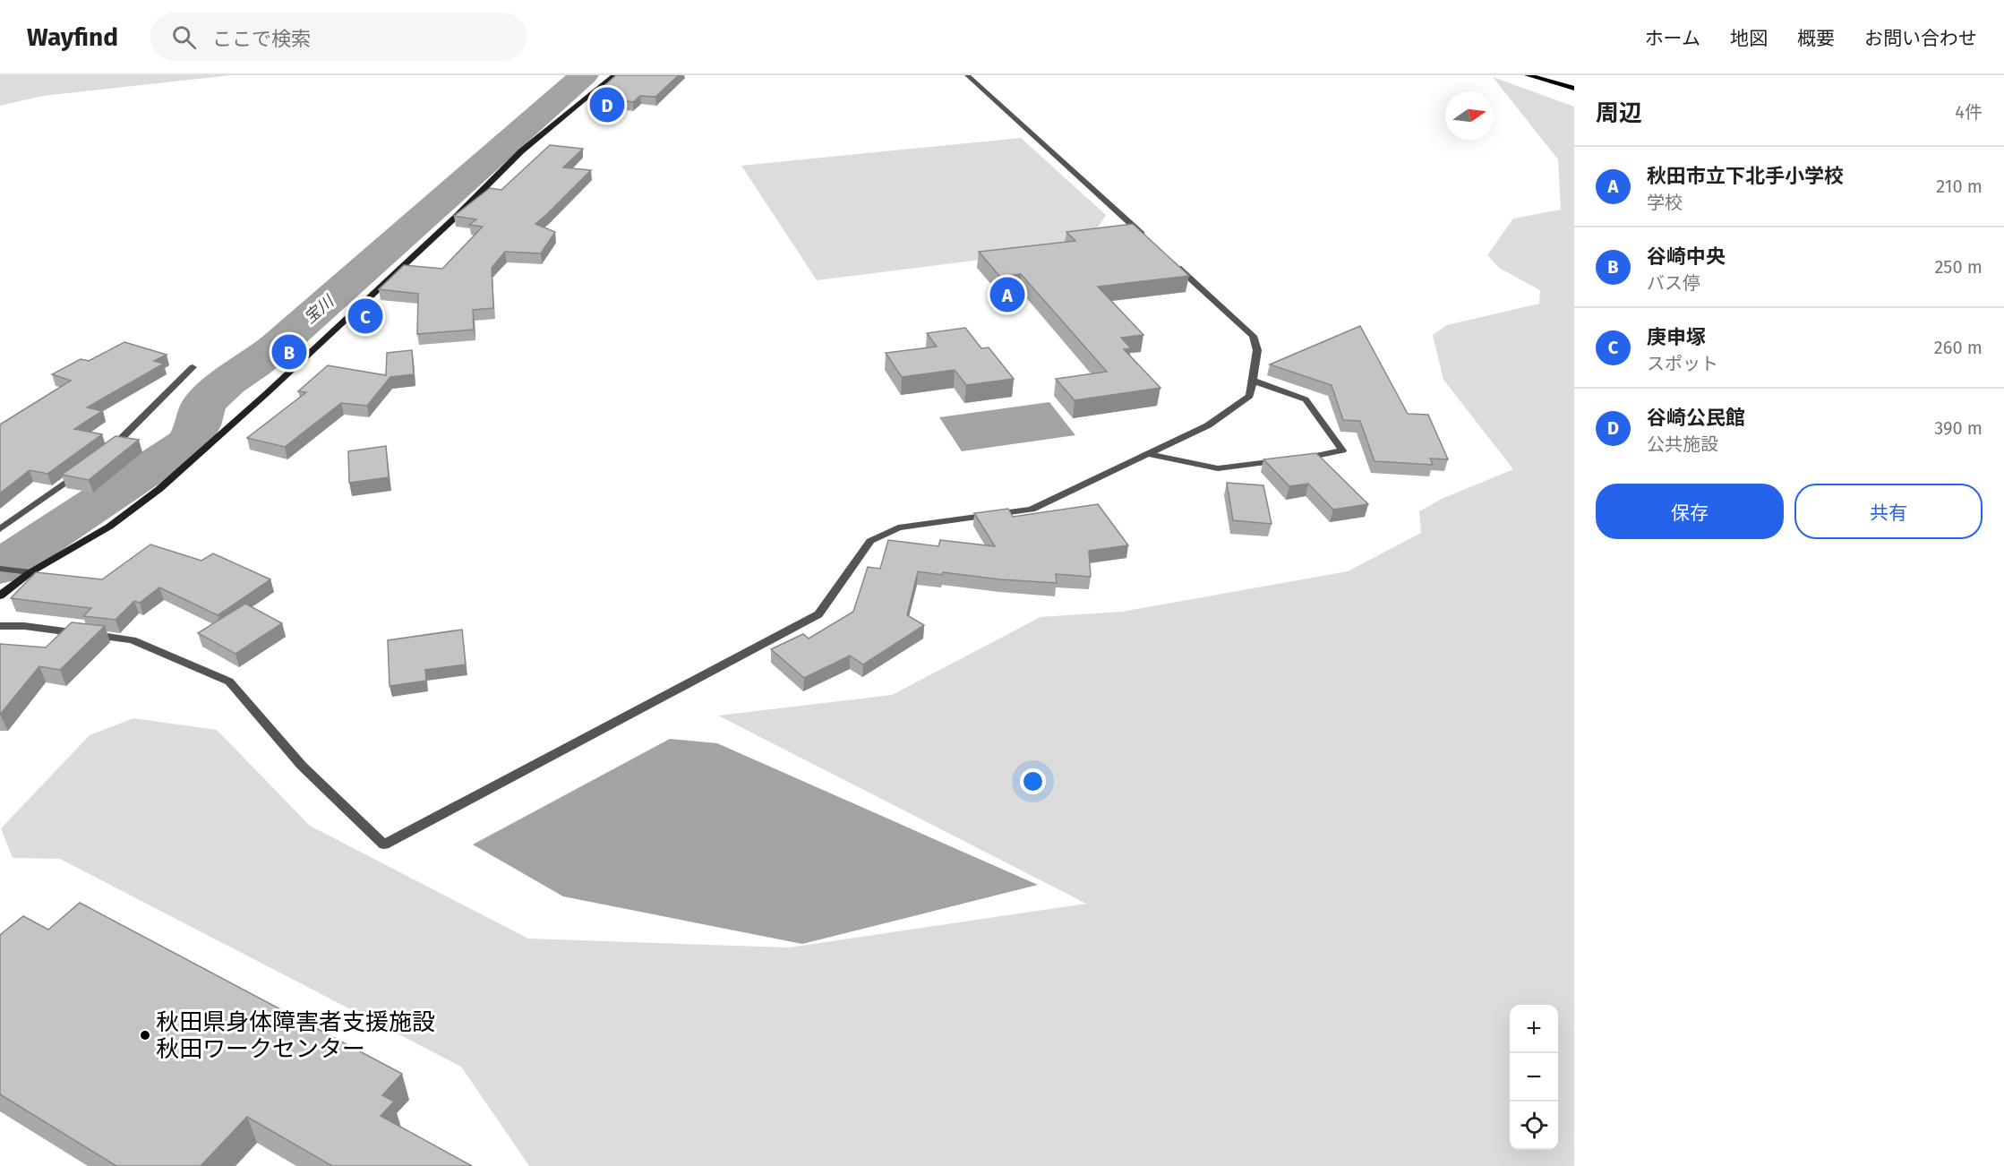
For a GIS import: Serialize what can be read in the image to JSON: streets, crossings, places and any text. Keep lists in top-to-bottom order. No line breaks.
{"water":["宝川"],"places":["秋田県身体障害者支援施設 秋田ワークセンター"],"north":"right","page":{"header":"Wayfind","search":"ここで検索","nav":["ホーム","地図","概要","お問い合わせ"],"heading":["周辺","4件"],"pins":["D","A","C","B"],"list":[{"mark":"A","name":"秋田市立下北手小学校","note":"学校","value":"210 m"},{"mark":"B","name":"谷崎中央","note":"バス停","value":"250 m"},{"mark":"C","name":"庚申塚","note":"スポット","value":"260 m"},{"mark":"D","name":"谷崎公民館","note":"公共施設","value":"390 m"}],"buttons":["保存","共有"],"map_buttons":["+","−"]}}
